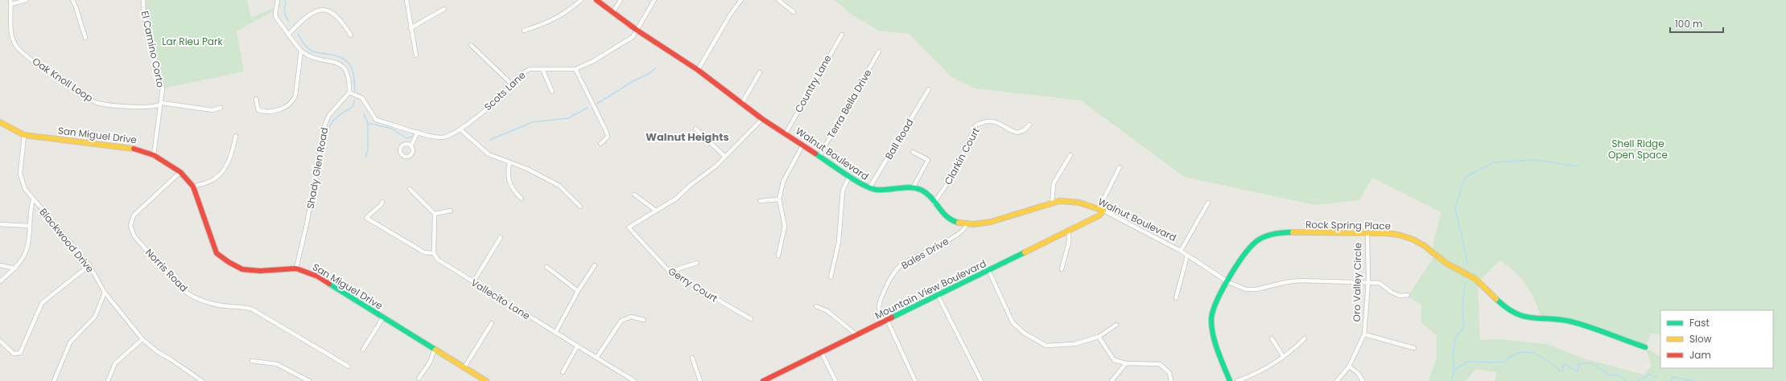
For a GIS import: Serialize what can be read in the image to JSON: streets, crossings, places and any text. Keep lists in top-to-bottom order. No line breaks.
{"streets":{"street":["El Camino Corto","Oak Knoll Loop","Country Lane","Scots Lane","Terra Bella Drive","San Miguel Drive","Ball Road","Walnut Boulevard","Clarkin Court","Shady Glen Road","Rock Spring Place","Blackwood Drive","Bales Drive","Norris Road","Oro Valley Circle","Gerry Court","Mountain View Boulevard","Vallecito Lane"]},"crossings":[["El Camino Corto","Oak Knoll Loop"],["El Camino Corto","San Miguel Drive"],["Country Lane","Walnut Boulevard"],["Scots Lane","Walnut Boulevard"],["Scots Lane","Shady Glen Road"],["Terra Bella Drive","Walnut Boulevard"],["San Miguel Drive","Shady Glen Road"],["San Miguel Drive","Blackwood Drive"],["San Miguel Drive","Norris Road"],["Ball Road","Walnut Boulevard"],["Walnut Boulevard","Clarkin Court"],["Walnut Boulevard","Rock Spring Place"],["Walnut Boulevard","Bales Drive"],["Walnut Boulevard","Oro Valley Circle"],["Walnut Boulevard","Mountain View Boulevard"],["Rock Spring Place","Oro Valley Circle"],["Bales Drive","Mountain View Boulevard"]],"districts":["Walnut Heights"],"parks":["Lar Rieu Park","Shell Ridge Open Space"],"legend":["Fast","Slow","Jam"],"scale_bar":"100 m"}
